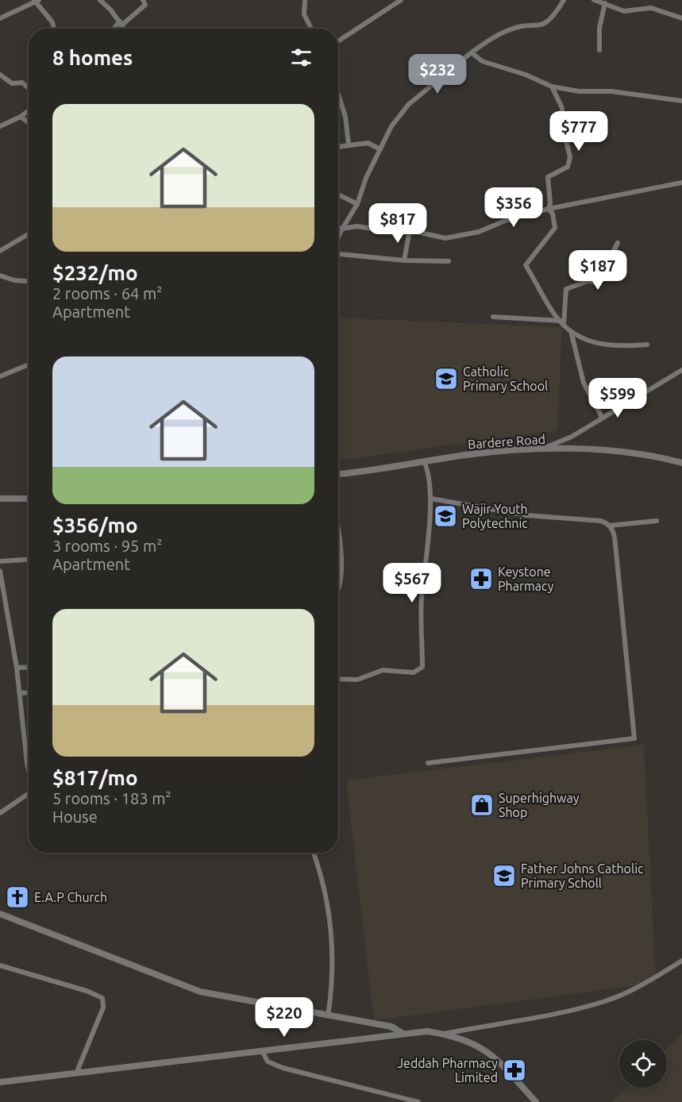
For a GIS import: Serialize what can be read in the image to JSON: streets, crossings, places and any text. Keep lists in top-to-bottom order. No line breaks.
{"streets":{"street":["Bardere Road"]},"places":{"school or university":["Catholic Primary School","Wajir Youth Polytechnic","Father Johns Catholic Primary Scholl"],"pharmacy":["Keystone Pharmacy","Jeddah Pharmacy Limited"],"shop":["Superhighway Shop"],"church":["E.A.P Church"]},"page":{"heading":"8 homes","price":["$232","$777","$356","$817","$187","$599","$567","$220"],"list":[{"name":"$232/mo","note":"2 rooms · 64 m² · Apartment"},{"name":"$356/mo","note":"3 rooms · 95 m² · Apartment"},{"name":"$817/mo","note":"5 rooms · 183 m² · House"}]}}
